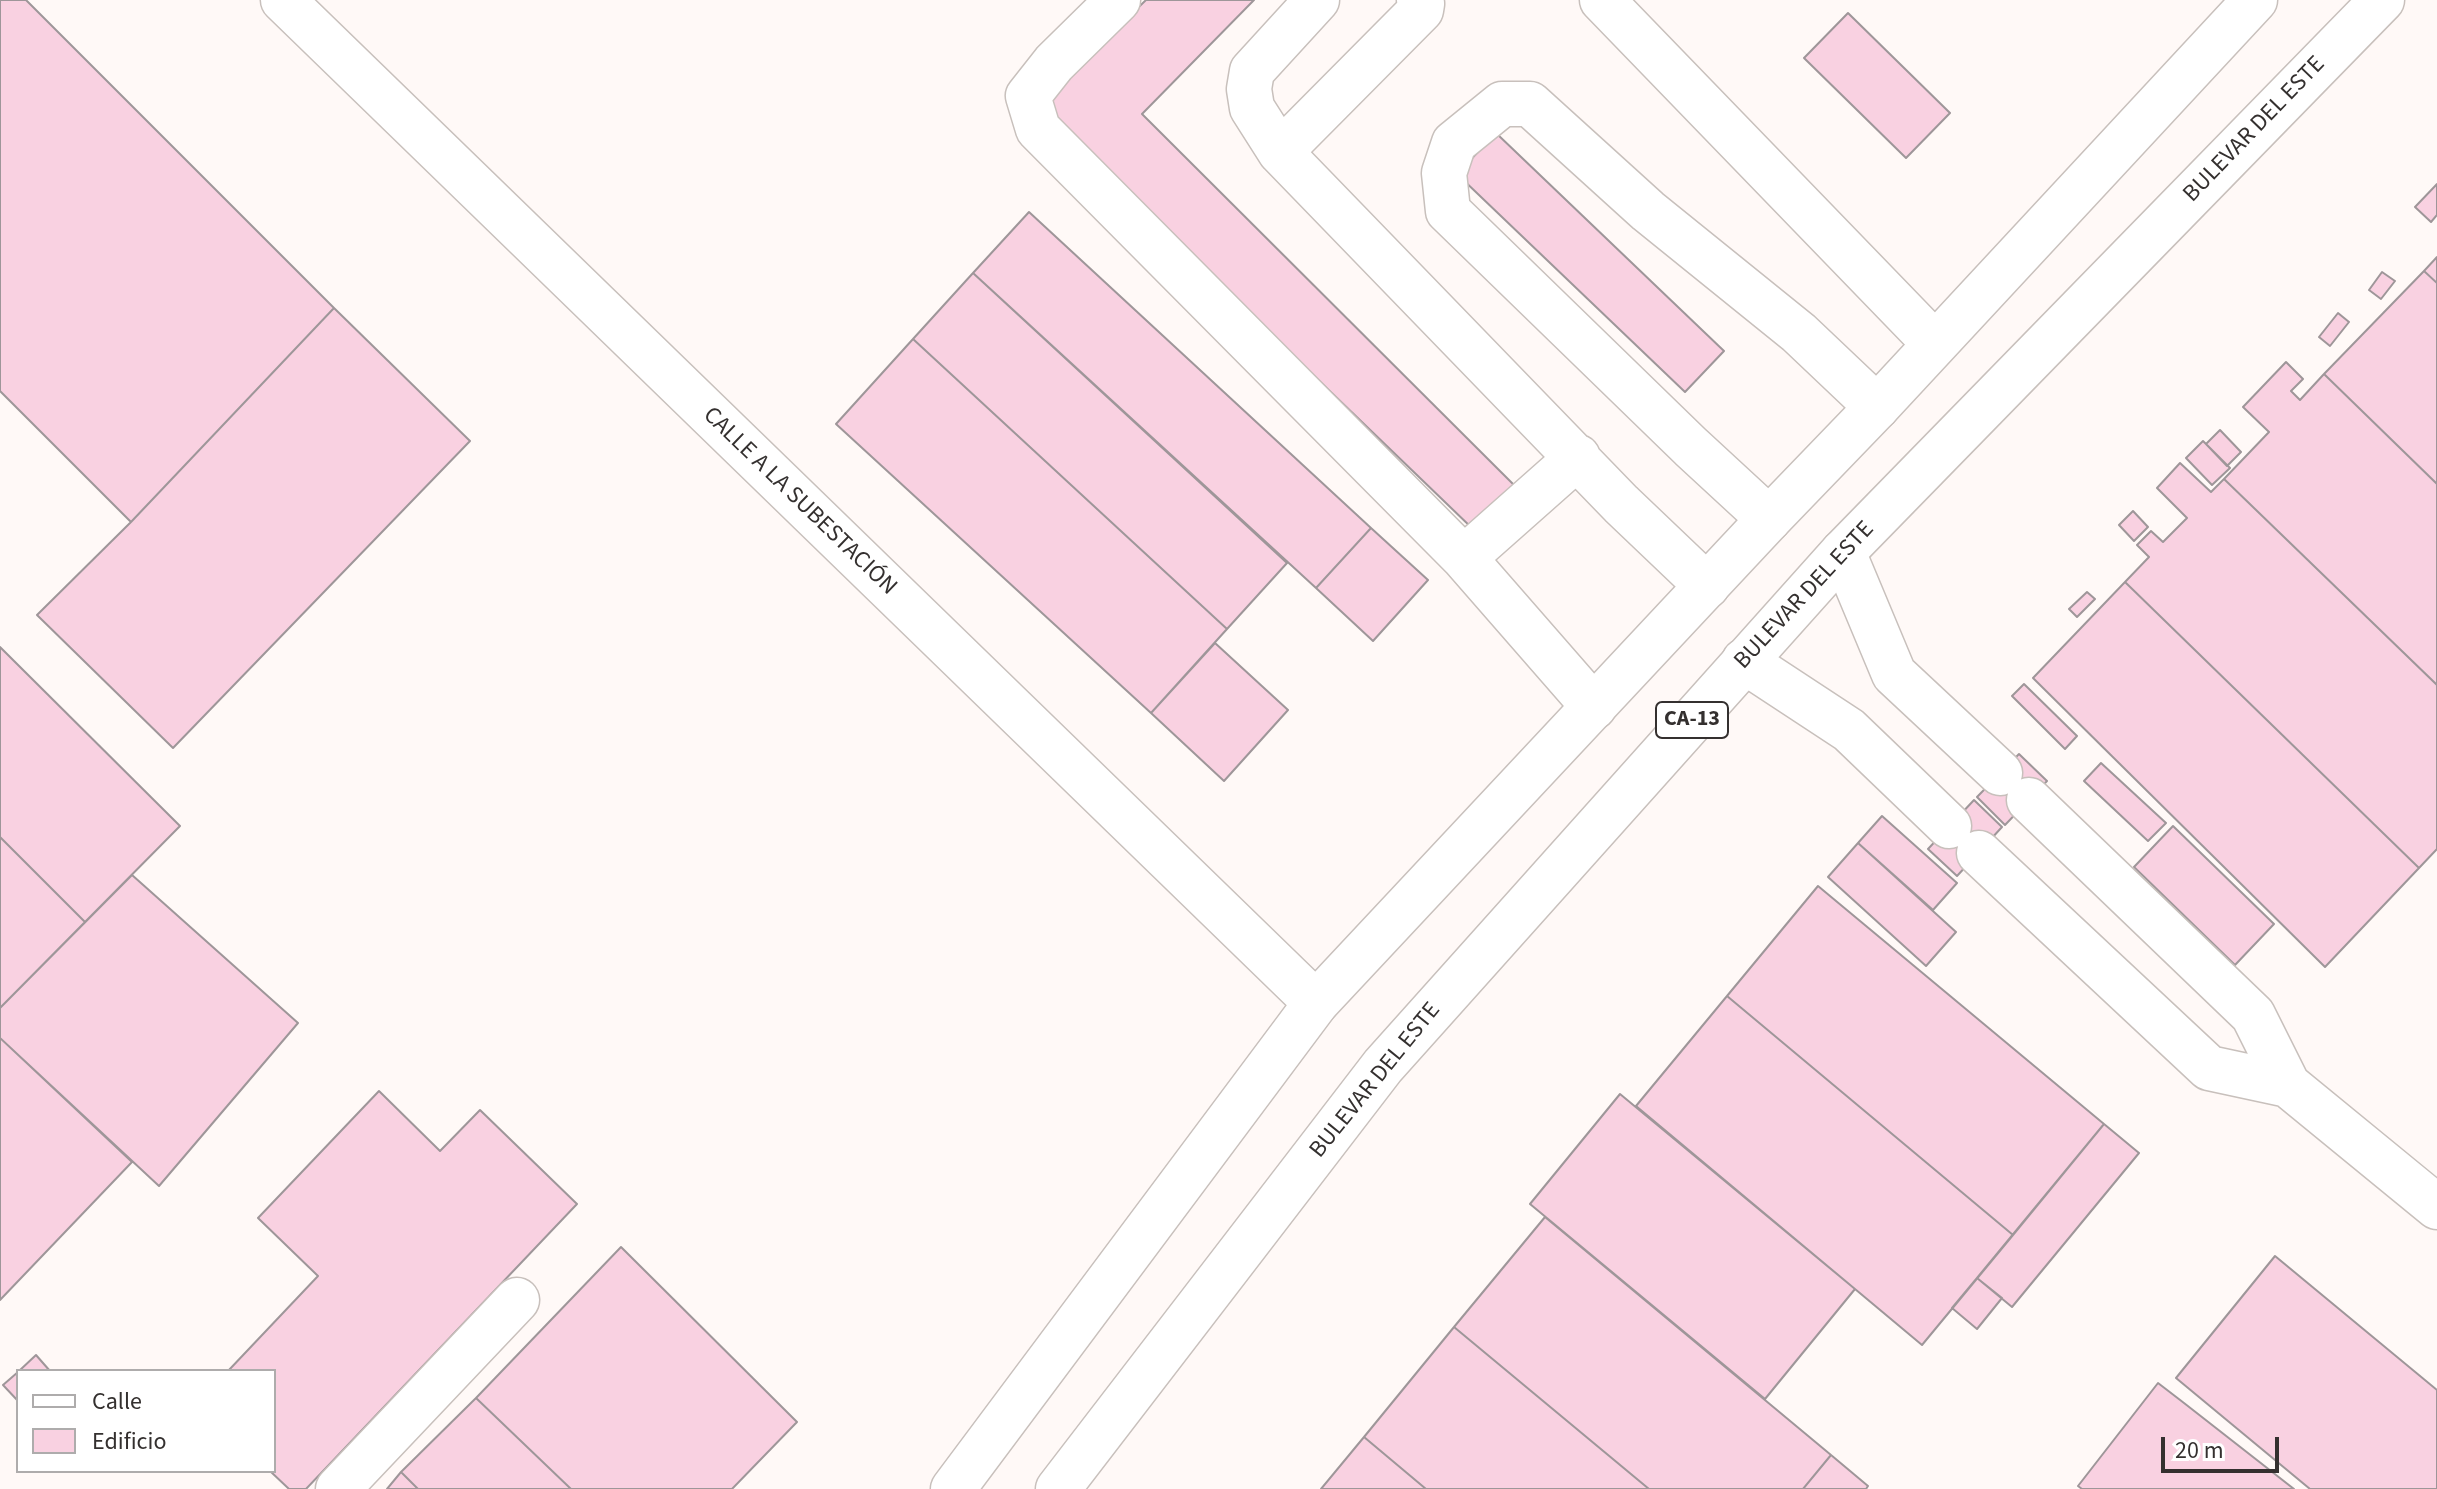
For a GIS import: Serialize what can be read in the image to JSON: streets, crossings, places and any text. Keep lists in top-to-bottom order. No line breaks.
{"streets":{"main road":["BULEVAR DEL ESTE","CALLE A LA SUBESTACIÓN","CA-13"]},"legend":["Calle","Edificio"],"scale_bar":"20 m"}
